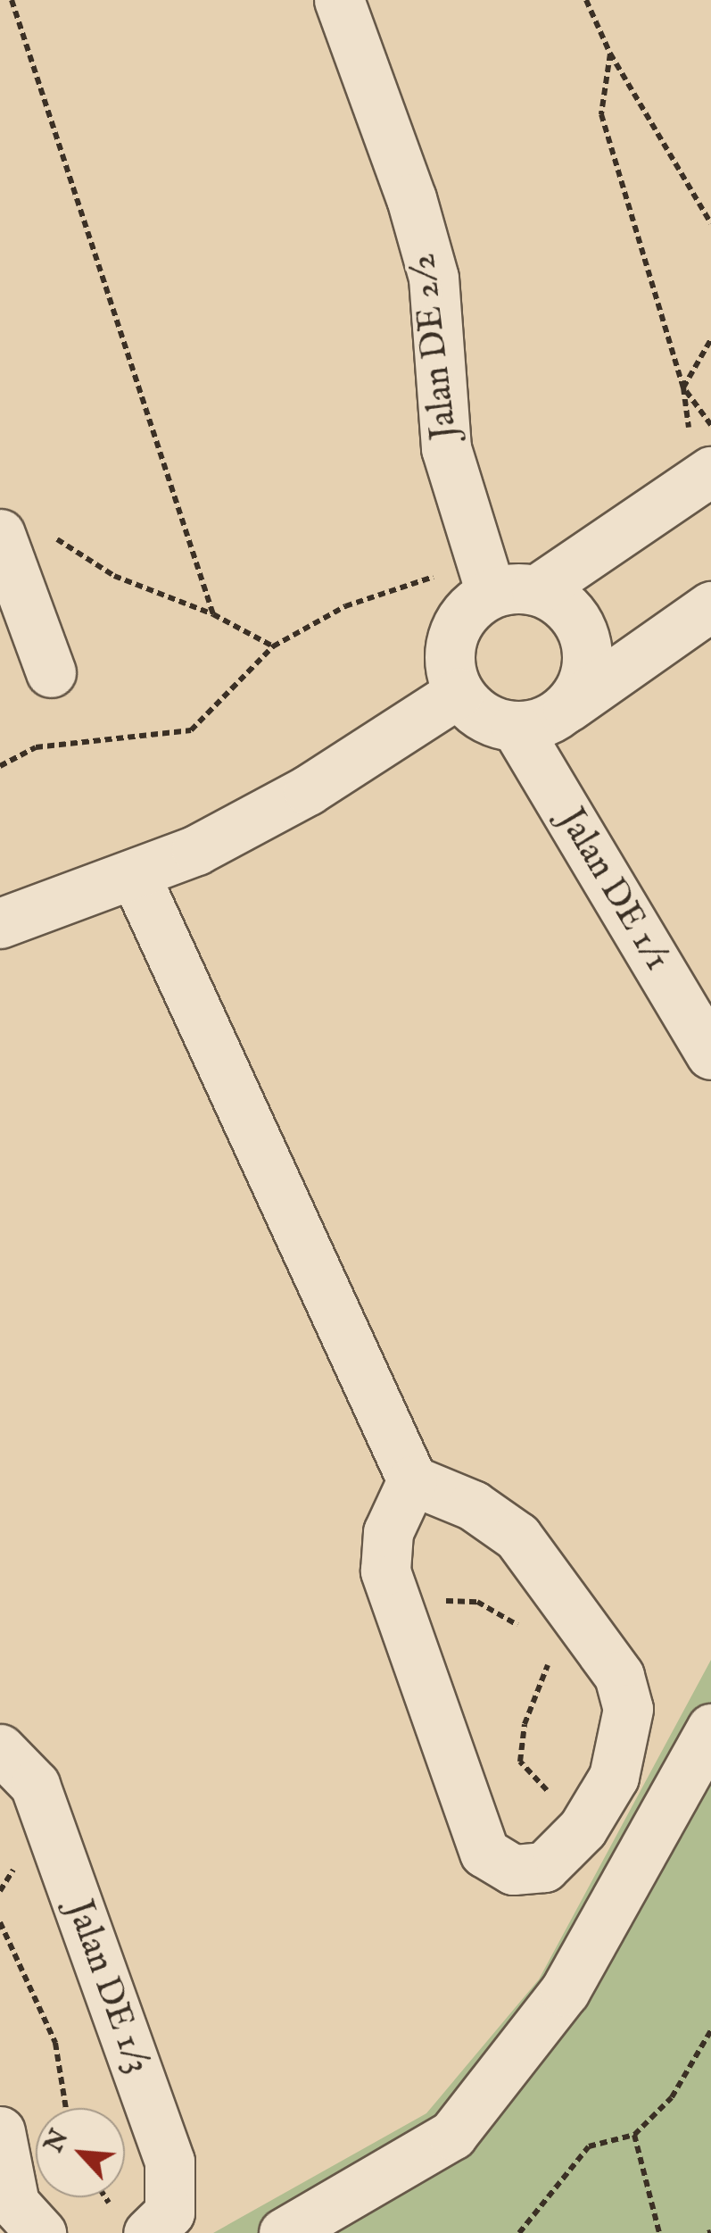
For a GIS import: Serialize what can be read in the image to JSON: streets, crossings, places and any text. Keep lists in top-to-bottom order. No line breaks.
{"streets":{"street":["Jalan DE 2/2","Jalan DE 1/1","Jalan DE 1/3"]},"crossings":[["Jalan DE 2/2","Jalan DE 1/1"]],"north":"top left"}
